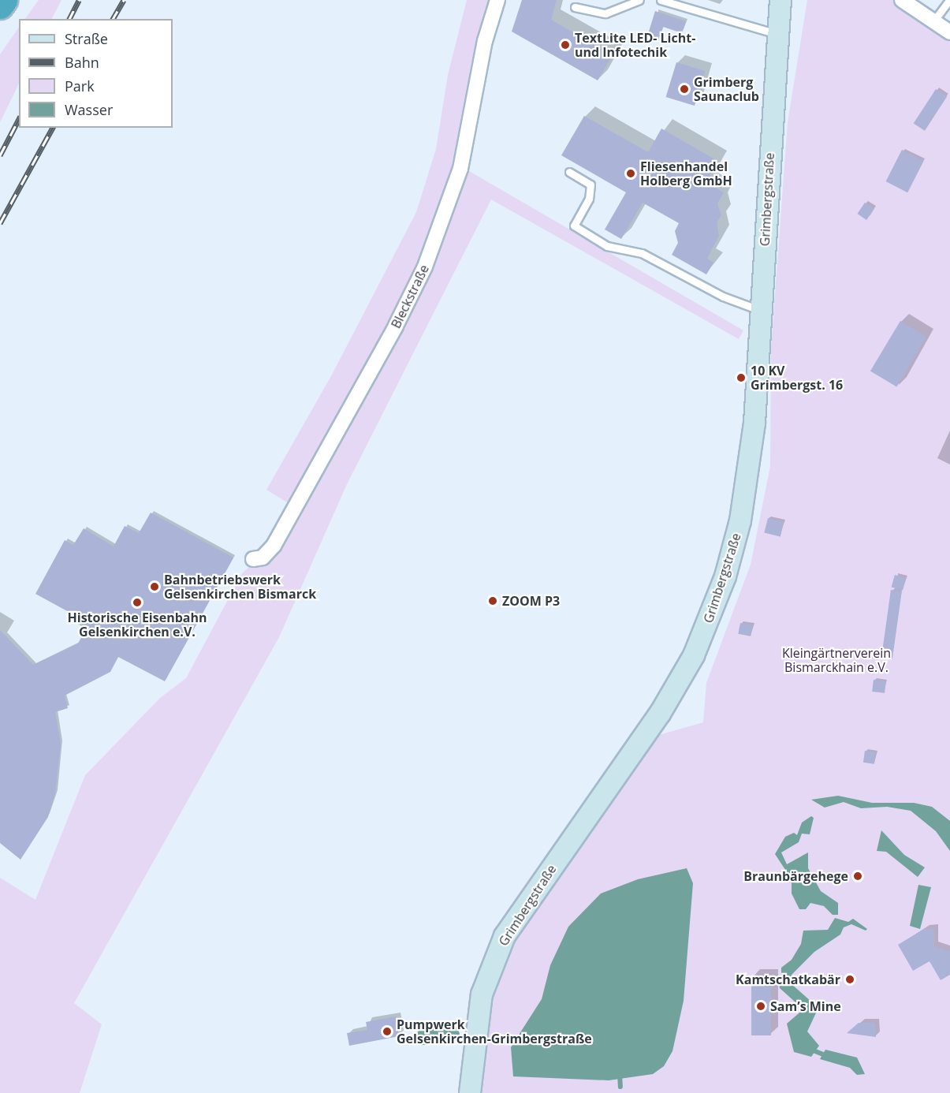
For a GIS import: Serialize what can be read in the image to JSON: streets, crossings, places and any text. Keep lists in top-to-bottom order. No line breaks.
{"streets":{"street":["Grimbergstraße","Bleckstraße"]},"parks":["Kleingärtnerverein Bismarckhain e.V."],"places":["TextLite LED- Licht- und Infotechik","Grimberg Saunaclub","Fliesenhandel Holberg GmbH","10 KV Grimbergst. 16","Bahnbetriebswerk Gelsenkirchen Bismarck","ZOOM P3","Historische Eisenbahn Gelsenkirchen e.V.","Braunbärgehege","Kamtschatkabär","Sam’s Mine","Pumpwerk Gelsenkirchen-Grimbergstraße"],"legend":["Straße","Bahn","Park","Wasser"]}
